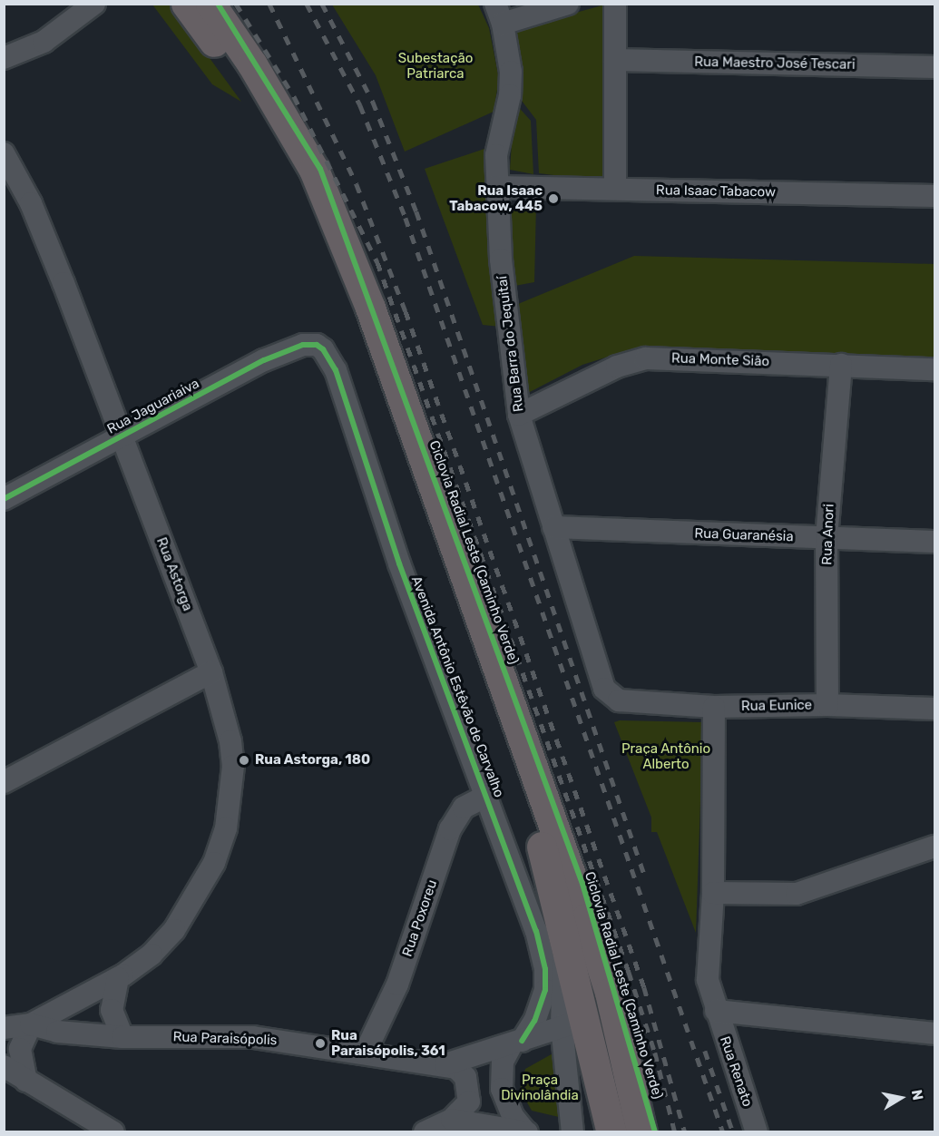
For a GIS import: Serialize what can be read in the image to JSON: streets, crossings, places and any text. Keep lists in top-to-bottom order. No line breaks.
{"streets":{"highway":["Avenida Antônio Estêvão de Carvalho"],"street":["Rua Maestro José Tescari","Rua Isaac Tabacow","Rua Barra do Jequitaí","Rua Monte Sião","Rua Jaguariaiva","Rua Anori","Rua Guaranésia","Rua Astorga","Rua Eunice","Rua Poxoreu","Rua Paraisópolis","Rua Renato"],"cycle path":["Ciclovia Radial Leste (Caminho Verde)"]},"crossings":[["Rua Isaac Tabacow","Rua Barra do Jequitaí"],["Rua Barra do Jequitaí","Rua Monte Sião"],["Rua Barra do Jequitaí","Rua Guaranésia"],["Rua Barra do Jequitaí","Rua Eunice"],["Rua Monte Sião","Rua Anori"],["Rua Jaguariaiva","Rua Astorga"],["Rua Jaguariaiva","Avenida Antônio Estêvão de Carvalho"],["Rua Anori","Rua Guaranésia"],["Rua Anori","Rua Eunice"],["Rua Astorga","Rua Paraisópolis"],["Avenida Antônio Estêvão de Carvalho","Rua Poxoreu"],["Rua Poxoreu","Rua Paraisópolis"]],"parks":["Subestação Patriarca","Praça Antônio Alberto","Praça Divinolândia"],"places":["Rua Isaac Tabacow, 445","Rua Astorga, 180","Rua Paraisópolis, 361"],"north":"right"}
